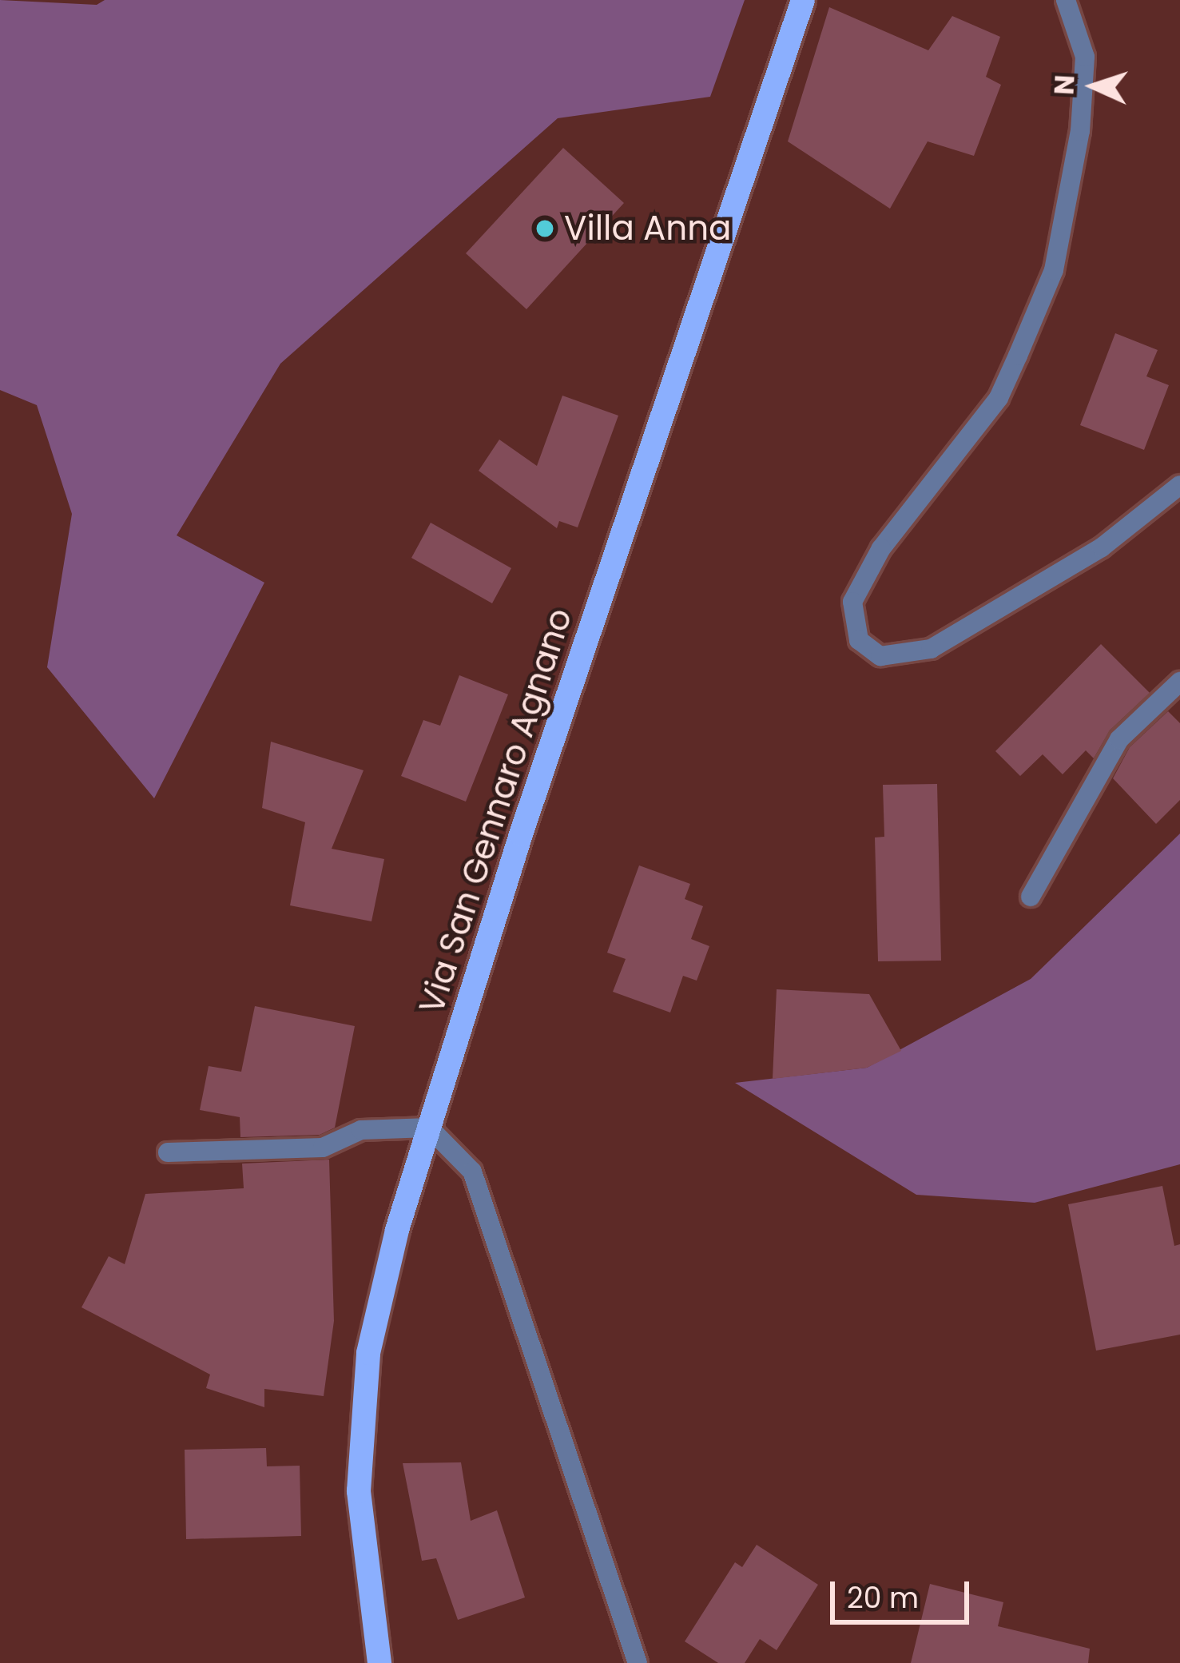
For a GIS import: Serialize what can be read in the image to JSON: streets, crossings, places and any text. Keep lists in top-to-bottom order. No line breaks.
{"streets":{"main road":["Via San Gennaro Agnano"]},"places":["Villa Anna"],"scale_bar":"20 m","north":"left"}
